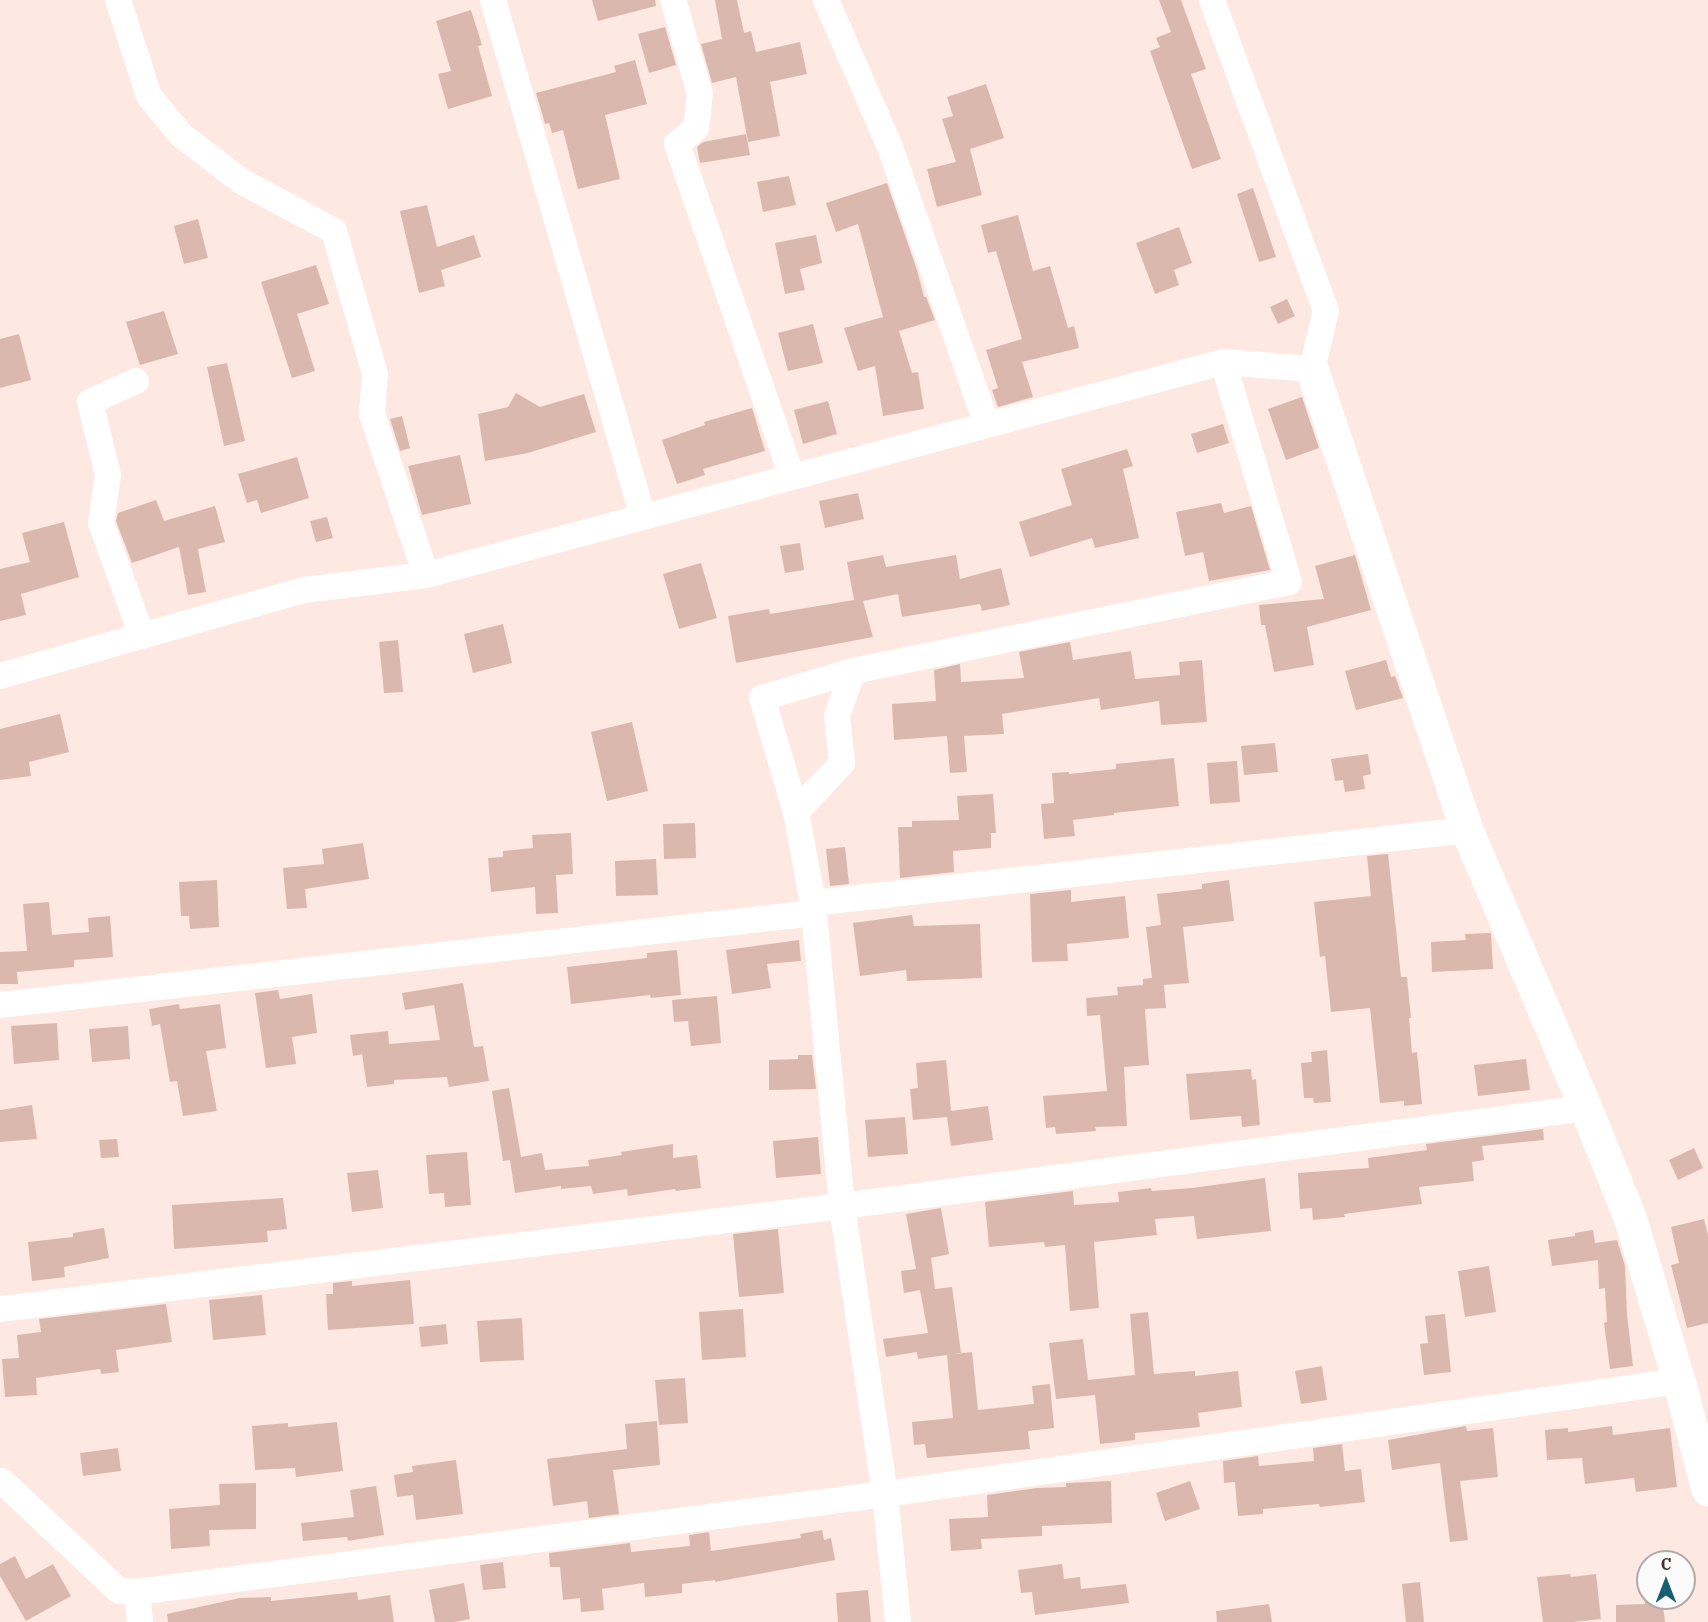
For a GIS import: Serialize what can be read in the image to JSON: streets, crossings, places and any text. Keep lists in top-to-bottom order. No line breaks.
{"north":"top"}
